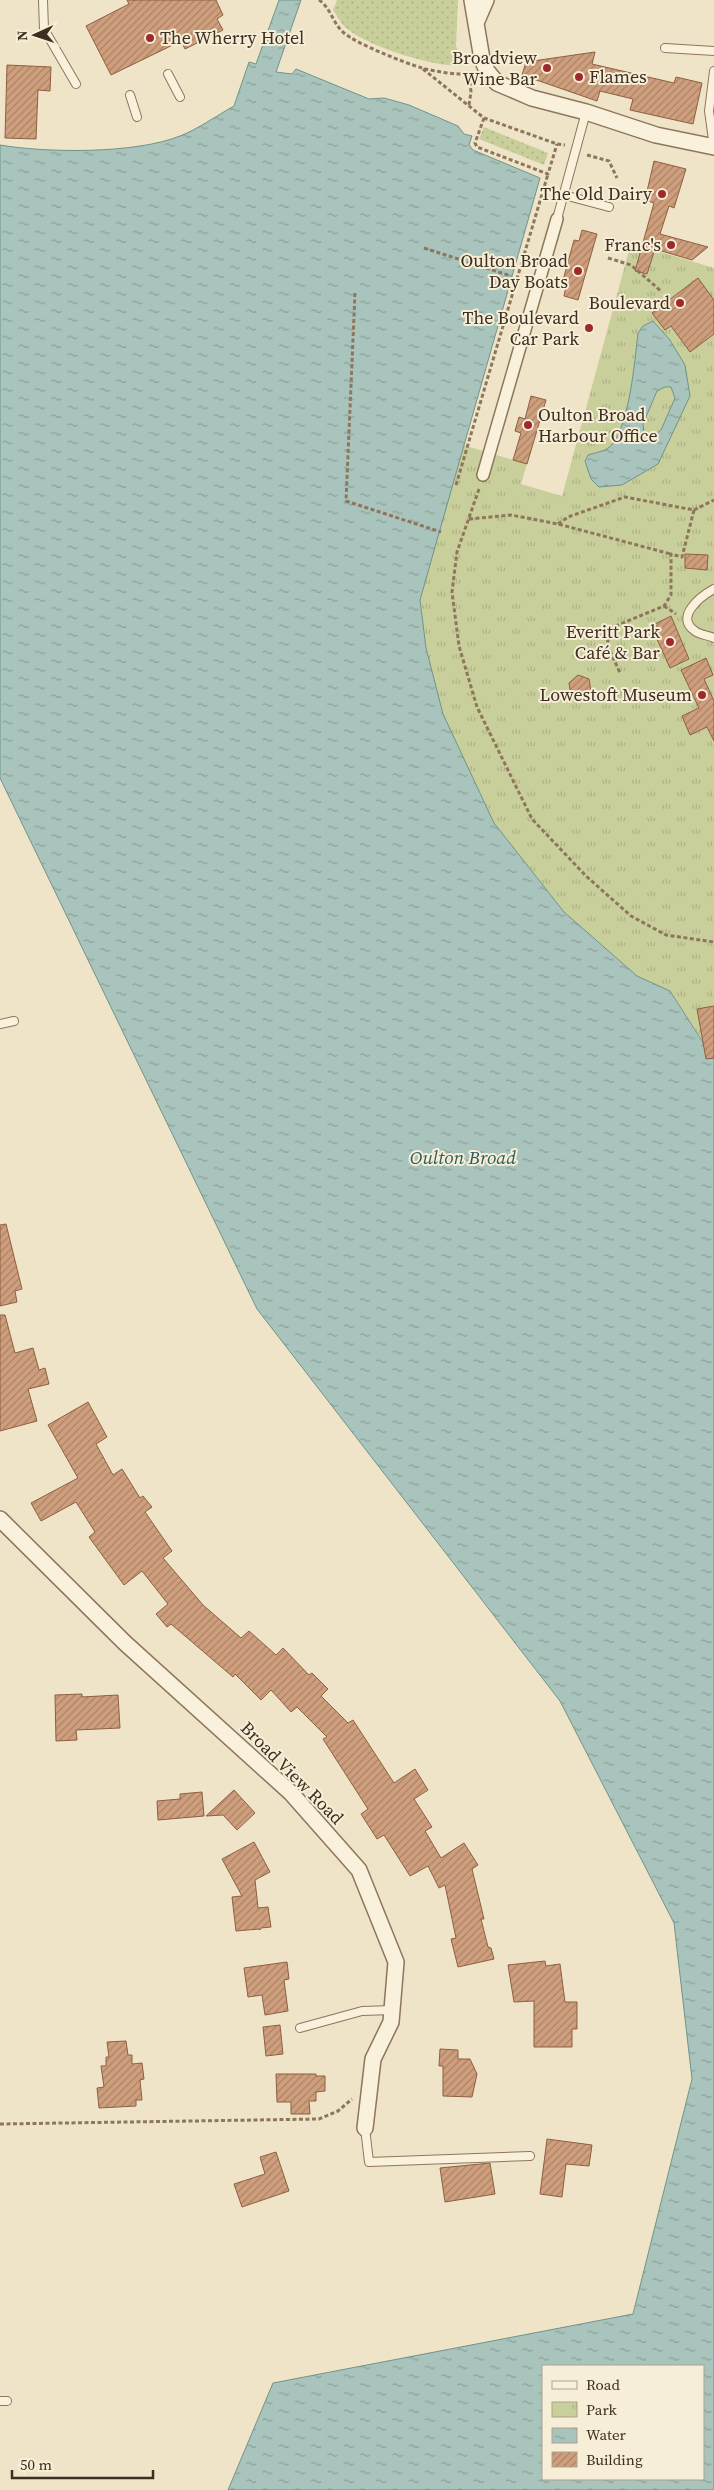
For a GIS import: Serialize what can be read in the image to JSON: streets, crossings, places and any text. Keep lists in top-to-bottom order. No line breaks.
{"streets":{"street":["Broad View Road"]},"water":["Oulton Broad"],"places":["The Wherry Hotel","Broadview Wine Bar","Flames","The Old Dairy","Franc's","Oulton Broad Day Boats","Boulevard","The Boulevard Car Park","Oulton Broad Harbour Office","Everitt Park Café & Bar","Lowestoft Museum"],"legend":["Road","Park","Water","Building"],"scale_bar":"50 m","north":"left"}
